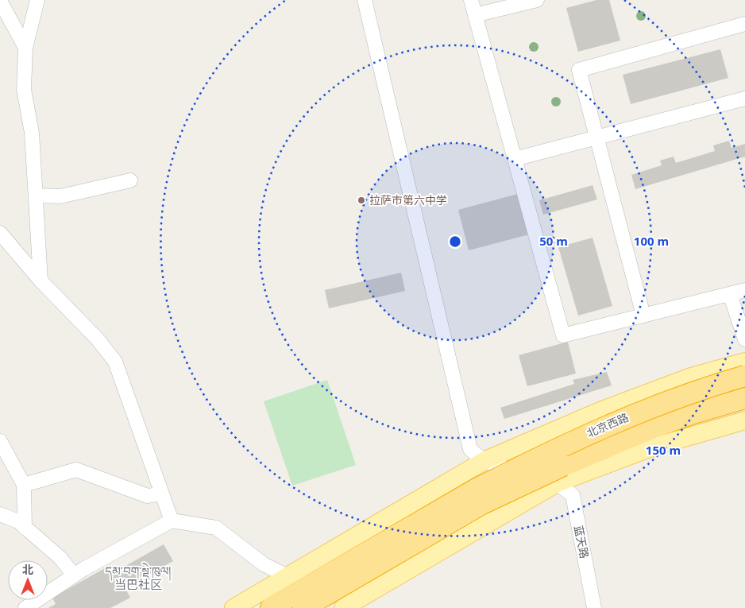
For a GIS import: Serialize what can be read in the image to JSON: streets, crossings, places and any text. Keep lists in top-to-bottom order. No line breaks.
{"streets":{"highway":["北京西路"],"street":["蓝天路"]},"districts":["དམ་བག་སྡེ་ཁུལ། 当巴社区"],"places":["拉萨市第六中学"],"north":"top","rings":["50 m","100 m","150 m"]}
